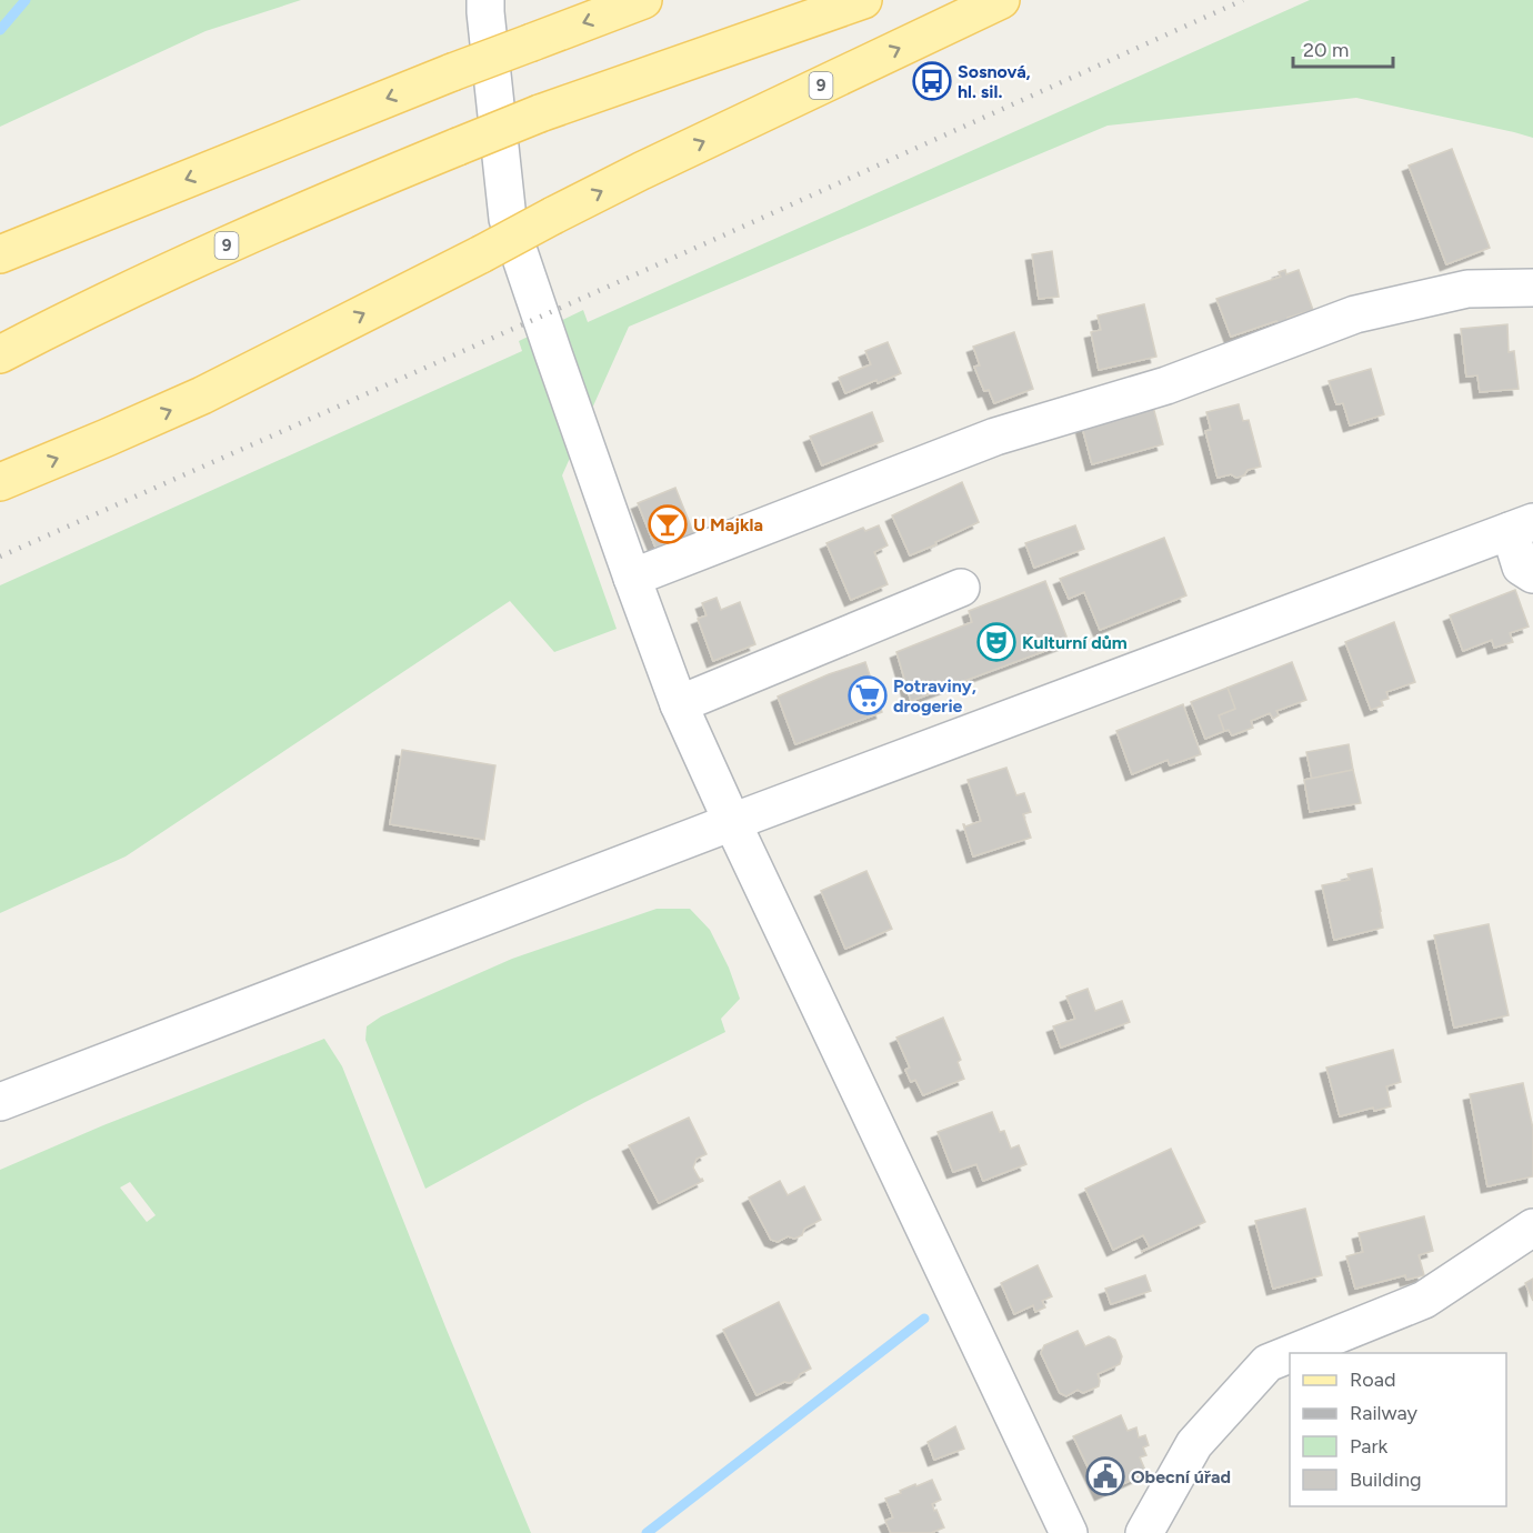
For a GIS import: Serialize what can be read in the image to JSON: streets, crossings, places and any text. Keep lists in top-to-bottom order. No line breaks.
{"streets":{"main road":["9"]},"places":{"bus stop":["Sosnová, hl. sil."],"bar":["U Majkla"],"theatre":["Kulturní dům"],"supermarket":["Potraviny, drogerie"],"public building":["Obecní úřad"]},"legend":["Road","Railway","Park","Building"],"scale_bar":"20 m"}
